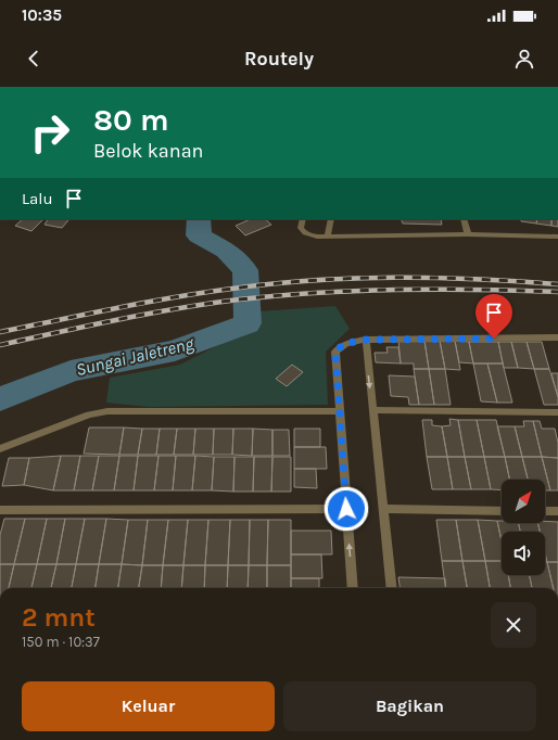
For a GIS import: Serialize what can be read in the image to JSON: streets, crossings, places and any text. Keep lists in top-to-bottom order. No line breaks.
{"water":["Sungai Jaletreng"],"north":"top right","page":{"status":"10:35","header":"Routely","turn":["80 m","Belok kanan"],"then":"Lalu","heading":["2 mnt","150 m · 10:37"],"buttons":["Keluar","Bagikan"]}}
